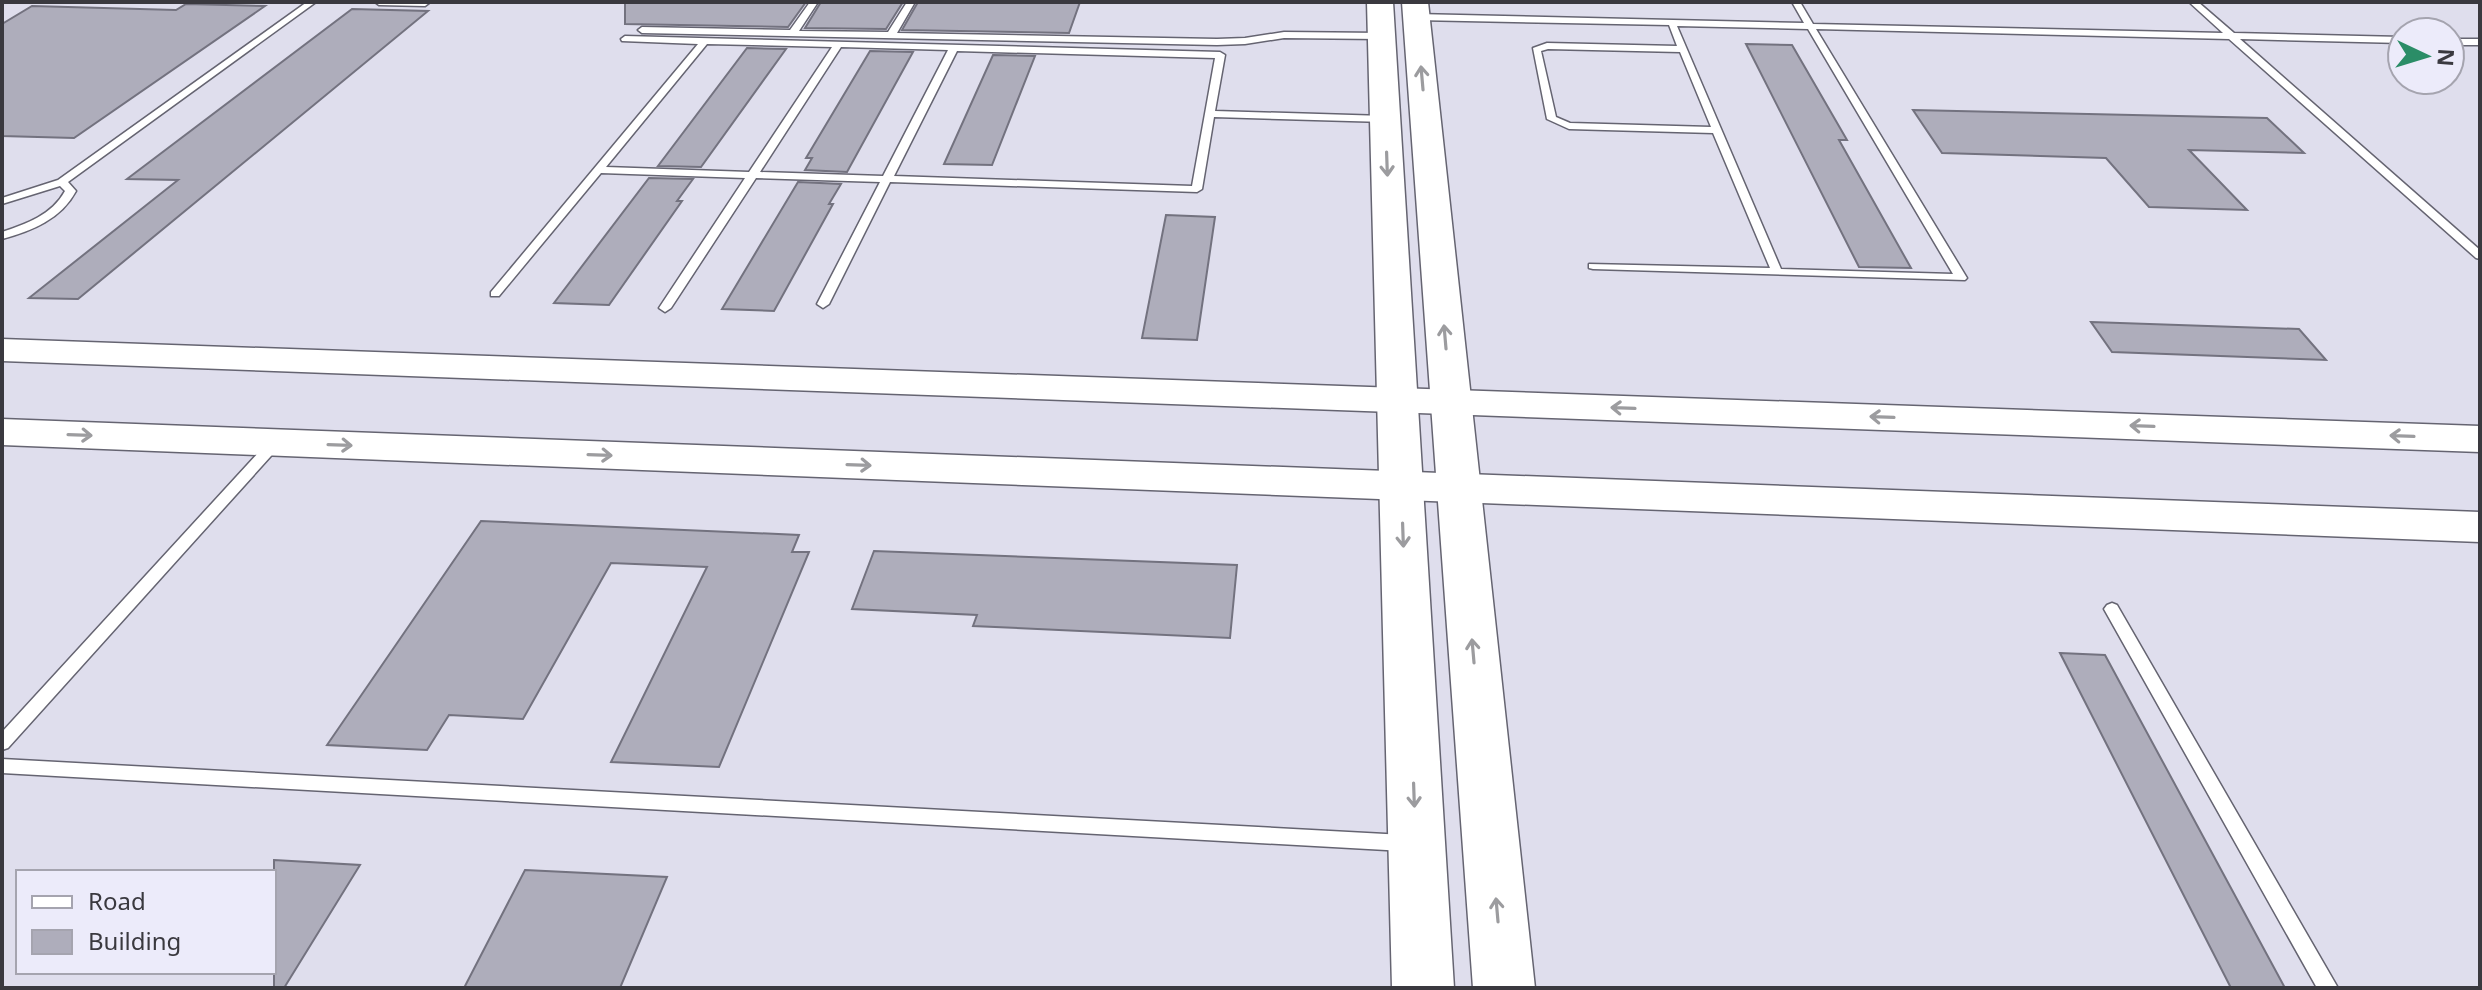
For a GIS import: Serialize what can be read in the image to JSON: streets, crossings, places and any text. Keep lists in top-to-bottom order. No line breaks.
{"legend":["Road","Building"],"north":"right"}
